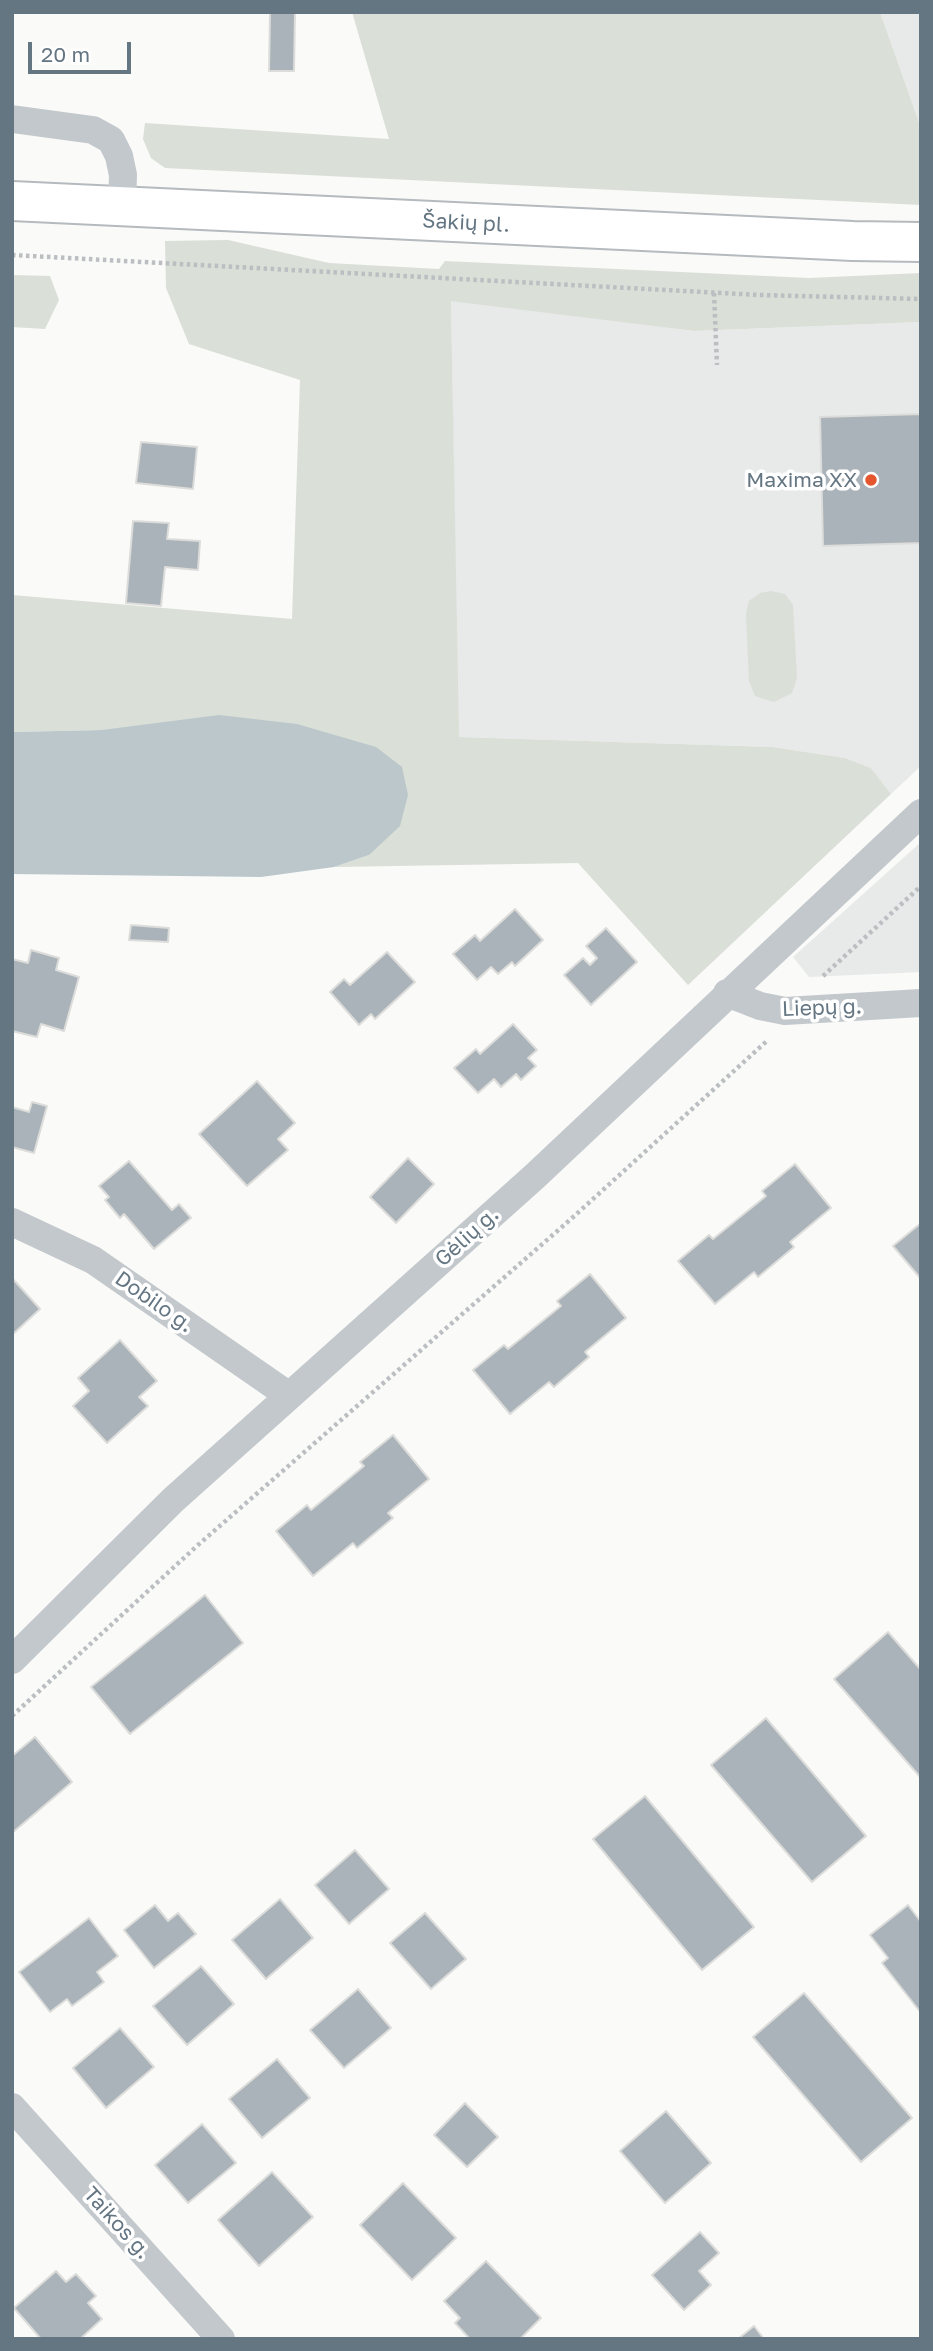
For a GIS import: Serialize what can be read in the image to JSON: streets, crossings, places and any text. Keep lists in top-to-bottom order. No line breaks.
{"streets":{"main road":["Šakių pl."],"street":["Liepų g.","Gėlių g.","Dobilo g.","Taikos g."]},"crossings":[["Liepų g.","Gėlių g."],["Gėlių g.","Dobilo g."]],"places":["Maxima XX"],"scale_bar":"20 m"}
